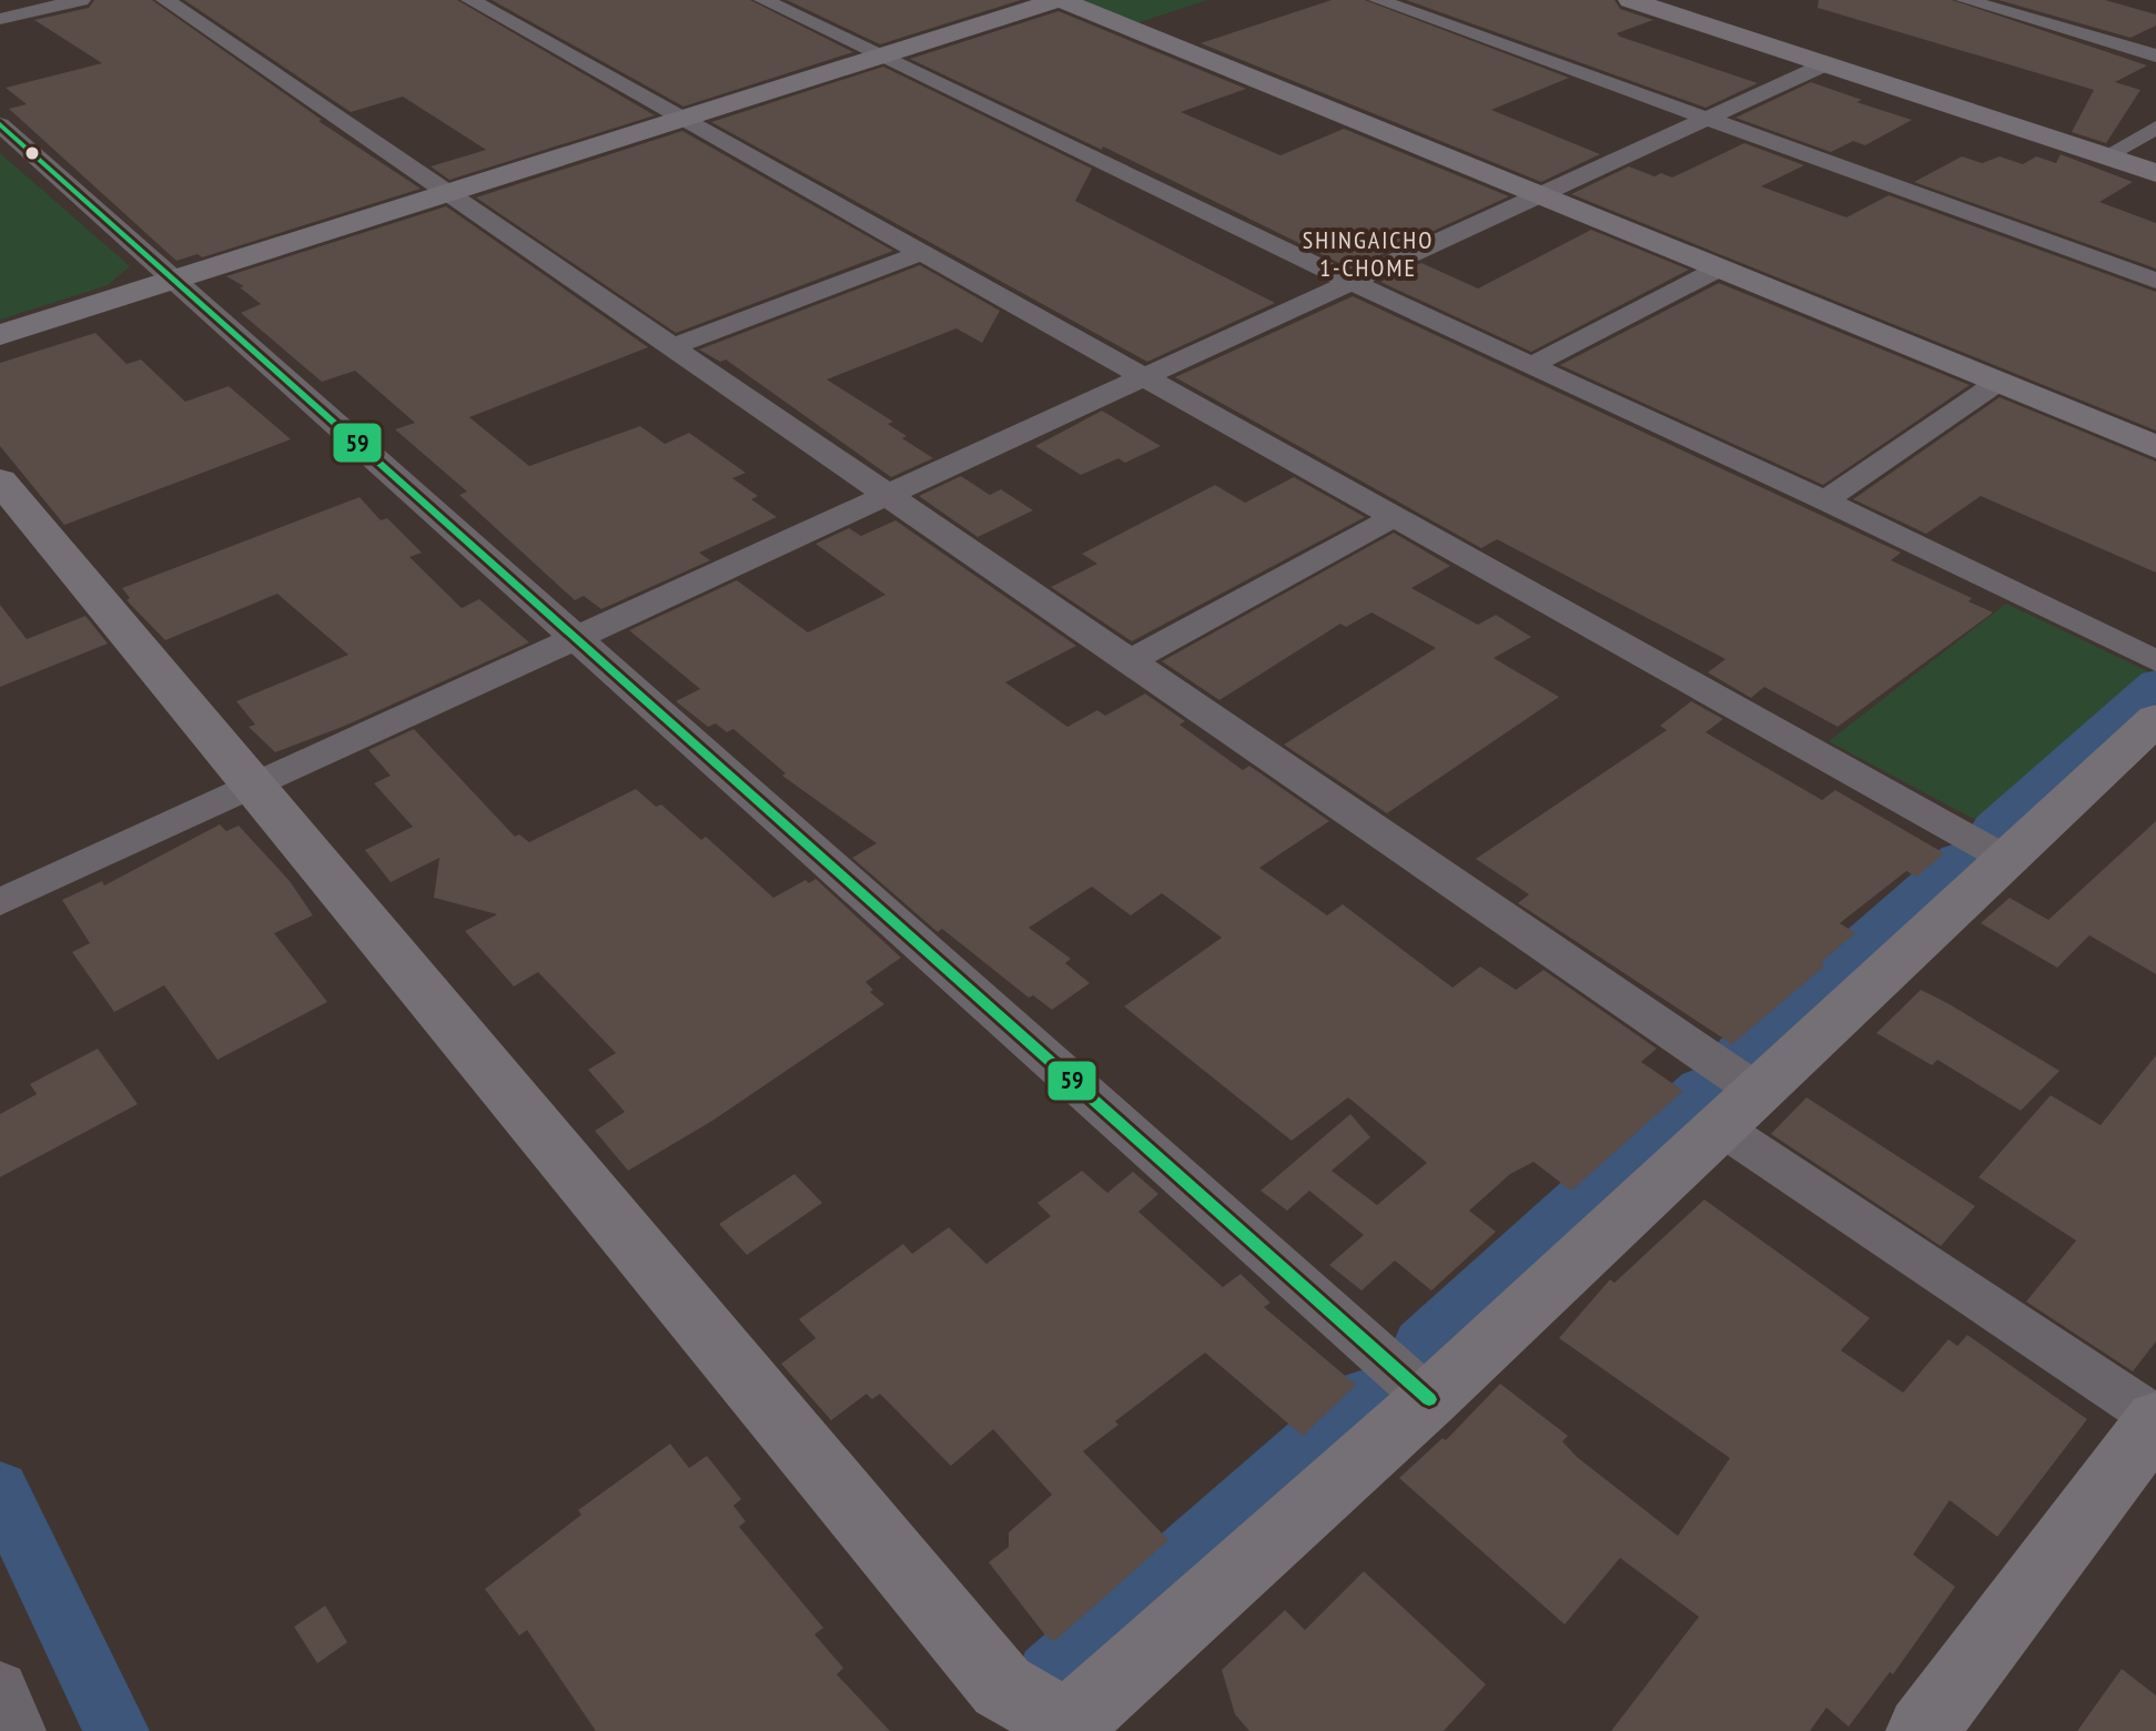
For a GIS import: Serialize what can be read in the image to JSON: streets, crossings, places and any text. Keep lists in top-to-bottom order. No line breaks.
{"districts":["SHINGAICHO 1-CHOME"],"lines":["transit line 59"]}
